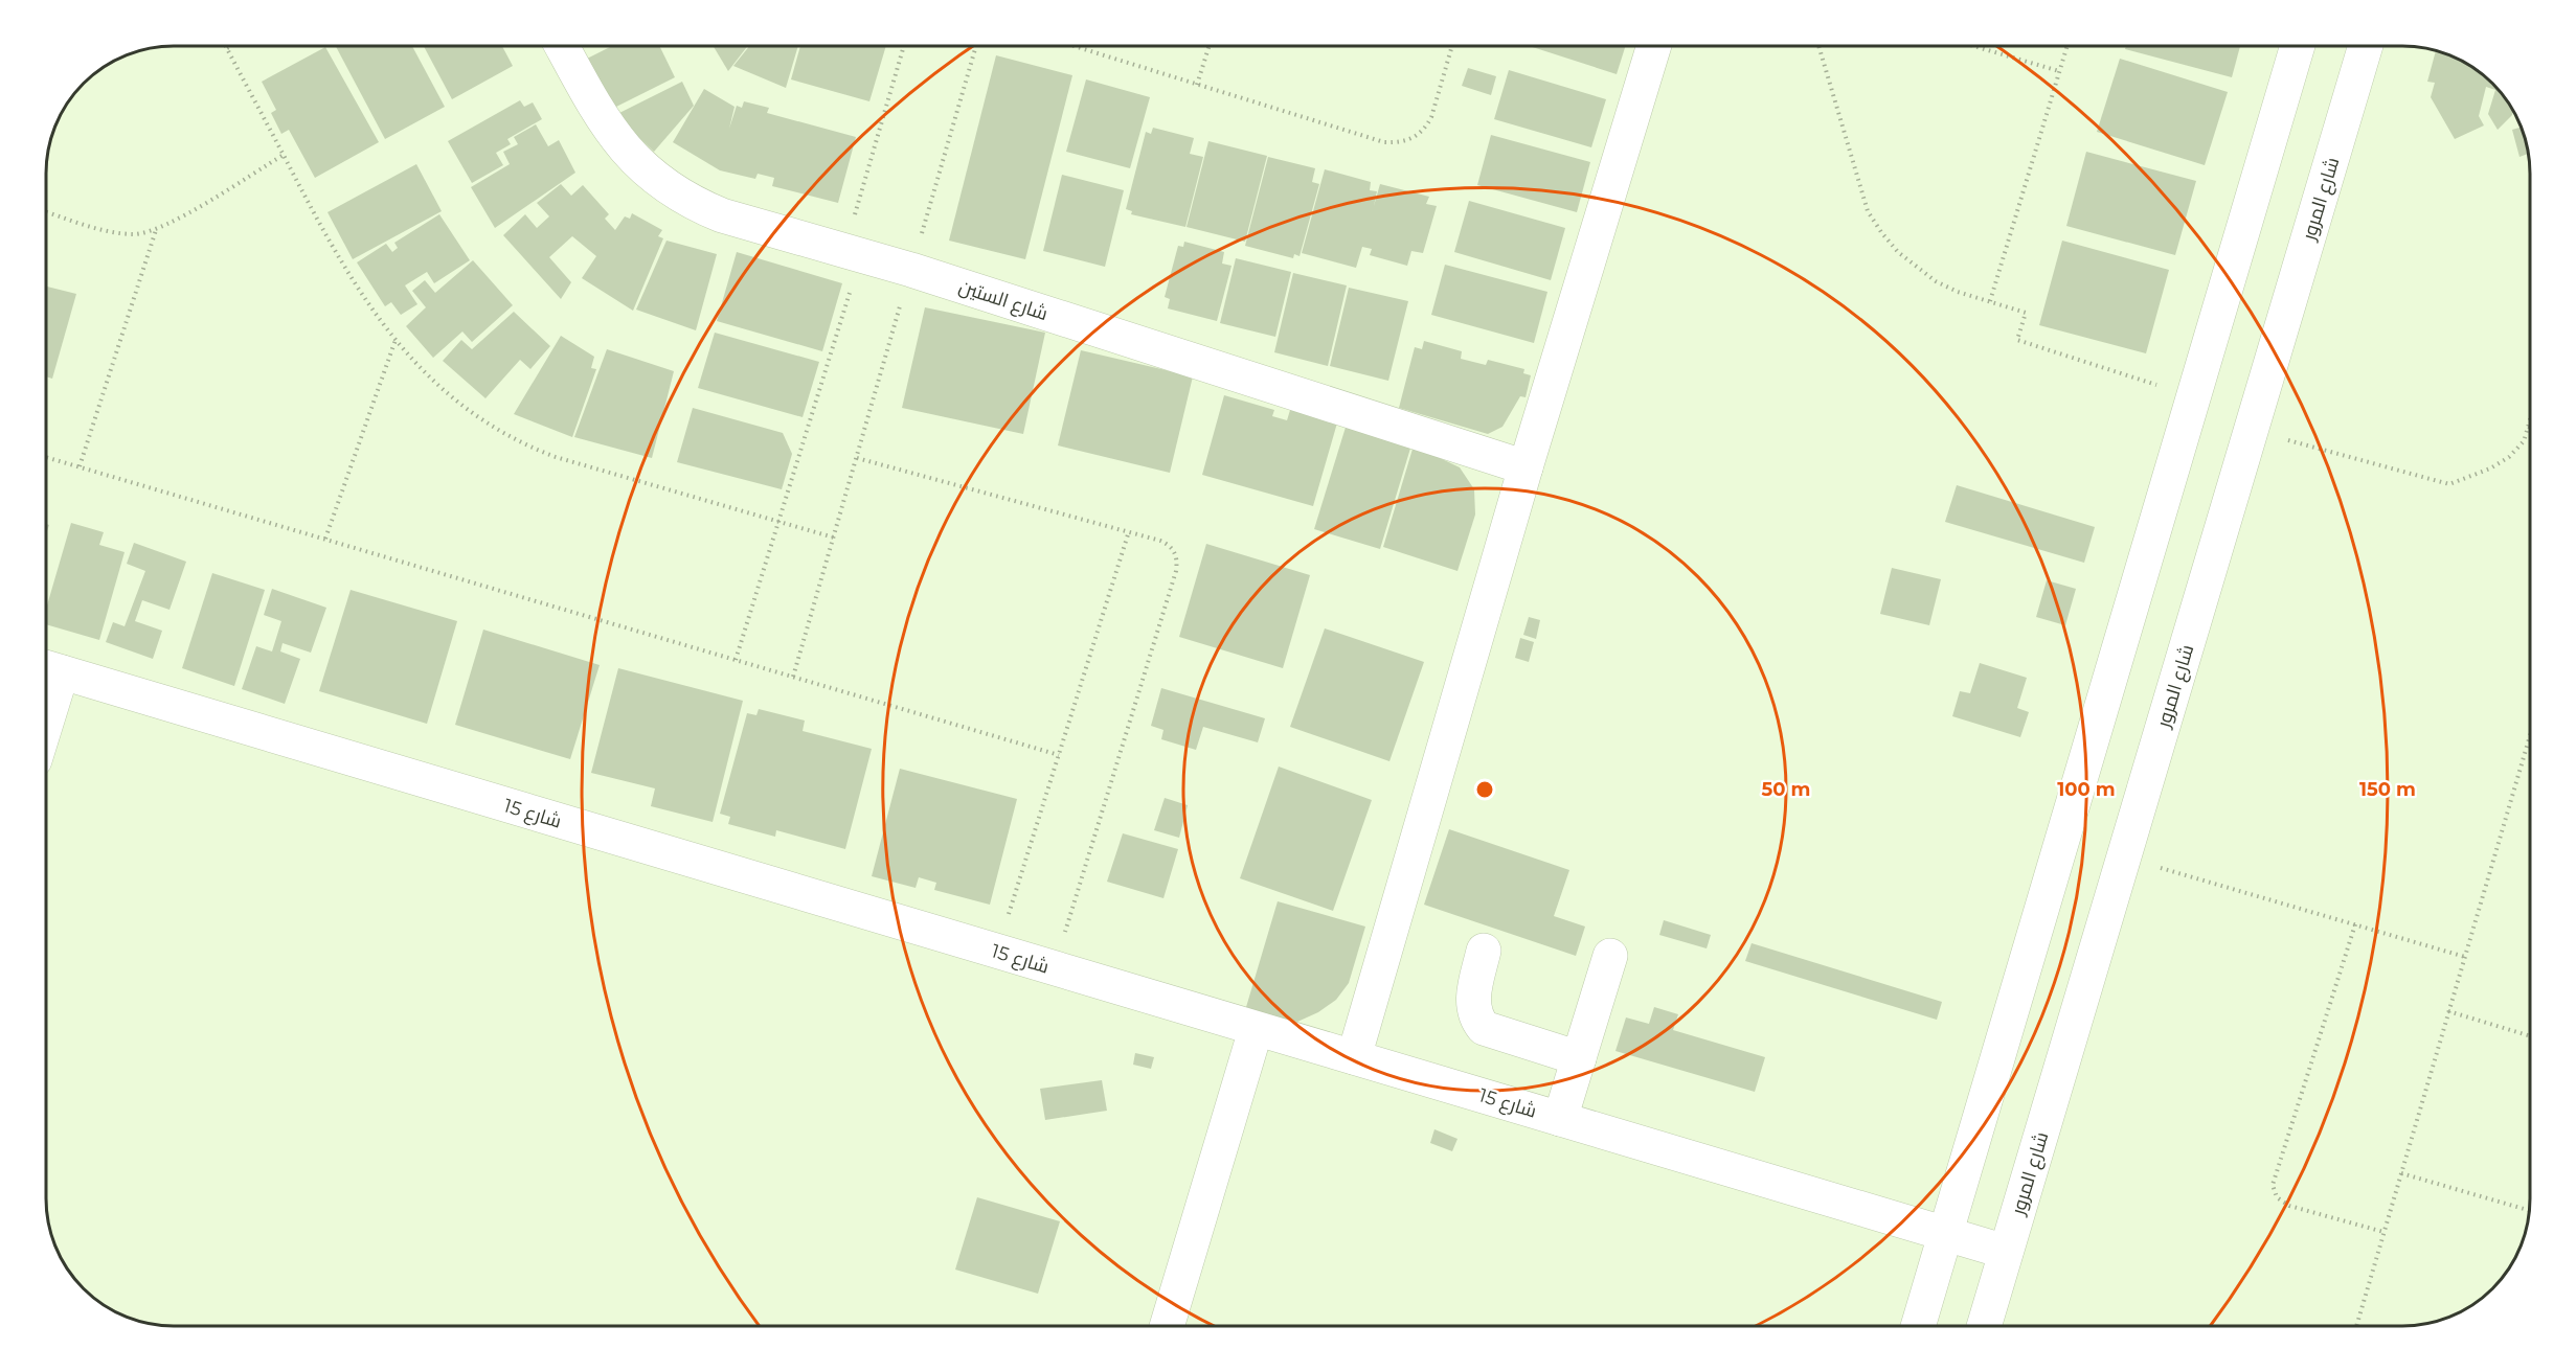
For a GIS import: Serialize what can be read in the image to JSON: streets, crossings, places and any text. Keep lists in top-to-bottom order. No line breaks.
{"streets":{"street":["شارع المرور","شارع الستين","شارع 15"]},"crossings":[["شارع المرور","شارع 15"]],"rings":["50 m","100 m","150 m"]}
